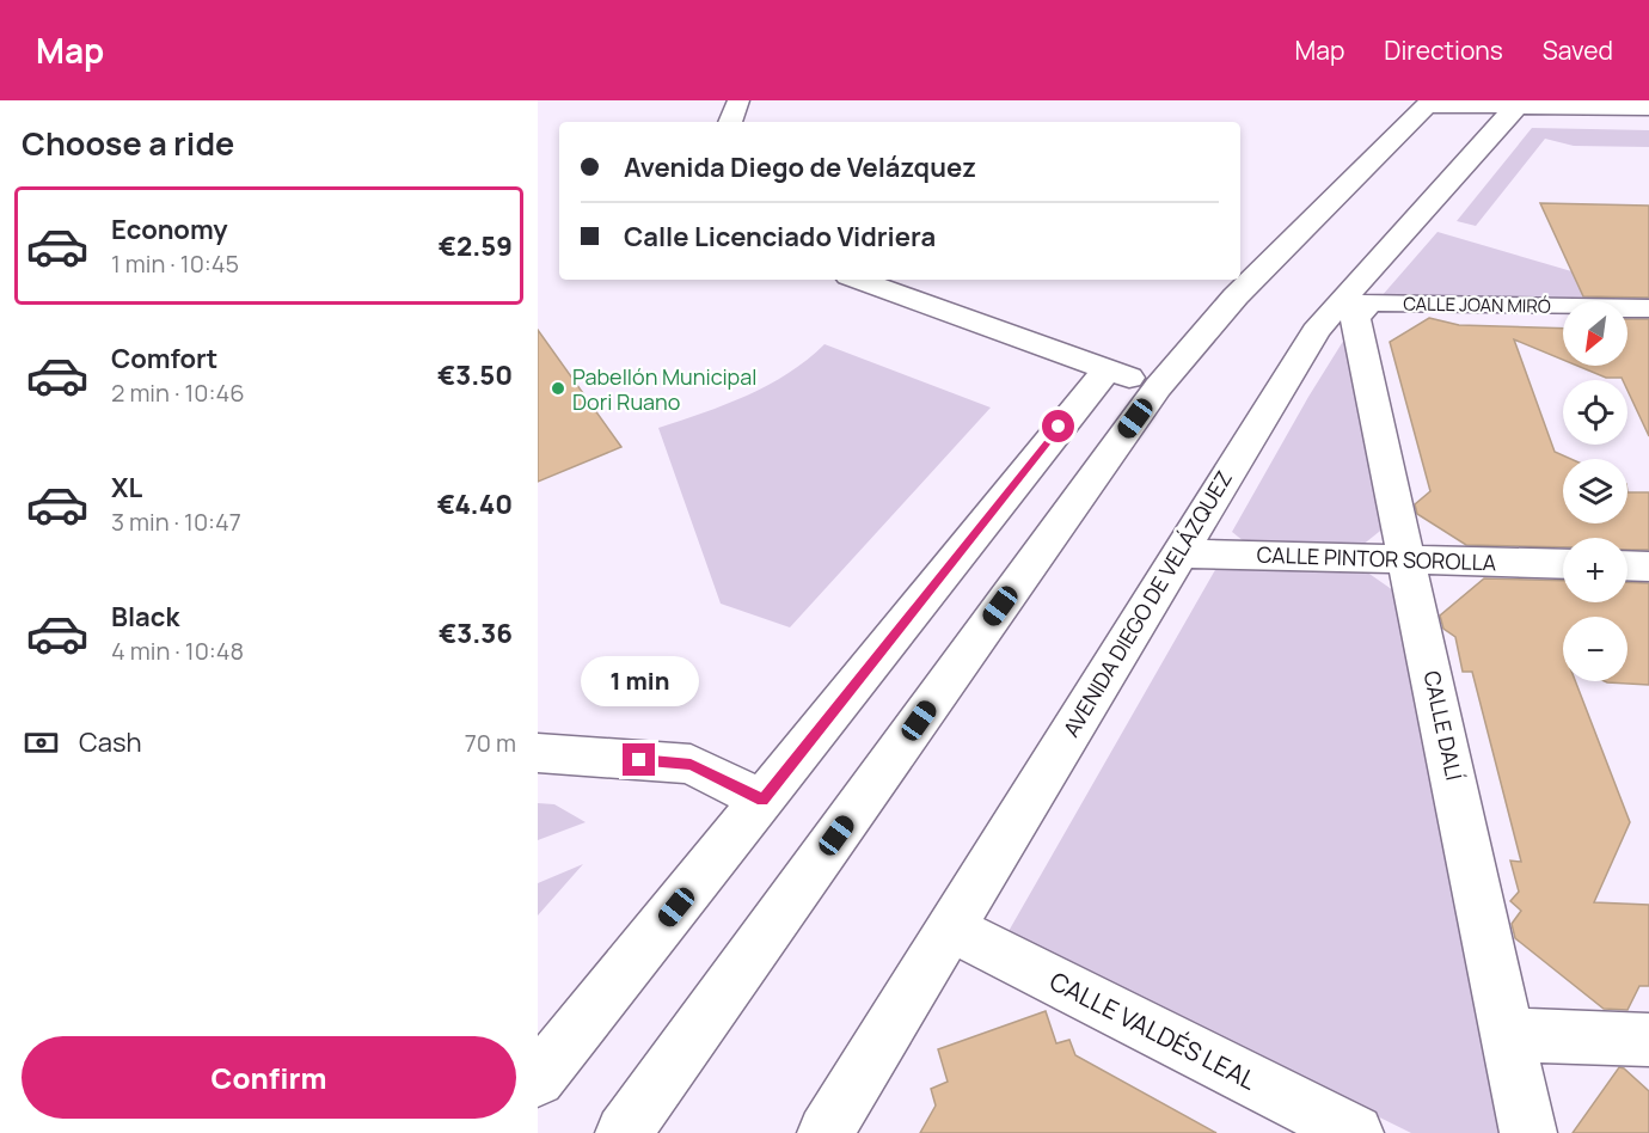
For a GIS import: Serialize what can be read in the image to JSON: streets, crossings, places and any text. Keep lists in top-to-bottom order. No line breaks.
{"streets":{"street":["CALLE JOAN MIRÓ","CALLE PINTOR SOROLLA","AVENIDA DIEGO DE VELÁZQUEZ","CALLE DALÍ","CALLE VALDÉS LEAL"]},"crossings":[["CALLE JOAN MIRÓ","CALLE DALÍ"],["CALLE PINTOR SOROLLA","AVENIDA DIEGO DE VELÁZQUEZ"],["CALLE PINTOR SOROLLA","CALLE DALÍ"],["AVENIDA DIEGO DE VELÁZQUEZ","CALLE VALDÉS LEAL"]],"places":["Pabellón Municipal Dori Ruano"],"north":"bottom left","page":{"header":"Map","nav":["Map","Directions","Saved"],"heading":"Choose a ride","banner":["Avenida Diego de Velázquez","Calle Licenciado Vidriera"],"list":[{"name":"Economy","note":"1 min · 10:45","value":"€2.59"},{"name":"Comfort","note":"2 min · 10:46","value":"€3.50"},{"name":"XL","note":"3 min · 10:47","value":"€4.40"},{"name":"Black","note":"4 min · 10:48","value":"€3.36"}],"map_buttons":["+","−"],"bubble":"1 min","pay":["Cash","70 m"],"buttons":"Confirm"}}
